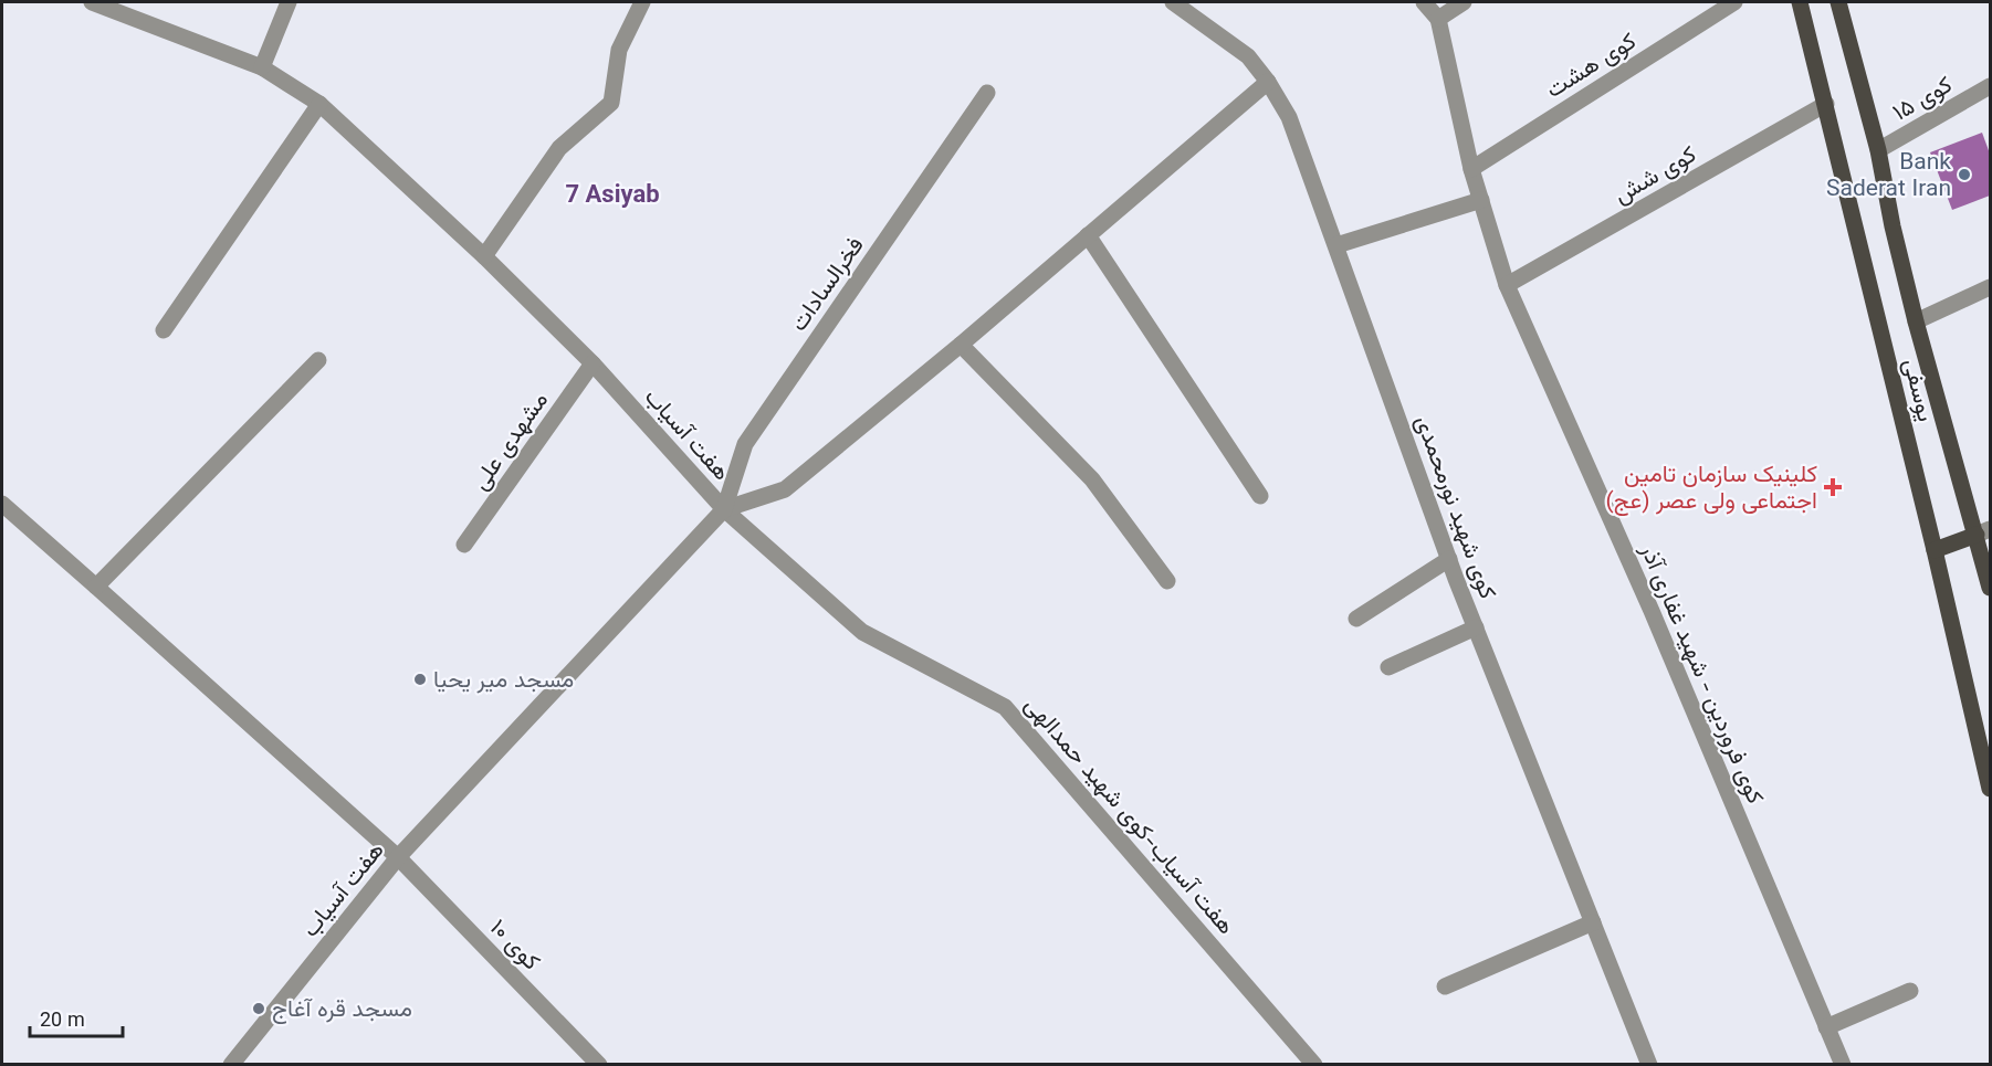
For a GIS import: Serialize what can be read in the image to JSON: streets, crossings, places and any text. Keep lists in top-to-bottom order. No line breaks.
{"streets":{"main road":["یوسفی"],"street":["کوی هشت","کوی ۱۵","کوی شش","فخرالسادات","هفت آسیاب","مشهدی علی","کوی شهید نورمحمدی","کوی فروردین - شهید غفاری آذر","هفت آسیاب-کوی شهید حمدالهی","کوی ۱۰"]},"crossings":[["کوی هشت","کوی فروردین - شهید غفاری آذر"],["کوی ۱۵","یوسفی"],["کوی شش","یوسفی"],["کوی شش","کوی فروردین - شهید غفاری آذر"],["فخرالسادات","هفت آسیاب"],["فخرالسادات","هفت آسیاب-کوی شهید حمدالهی"],["هفت آسیاب","مشهدی علی"],["هفت آسیاب","هفت آسیاب-کوی شهید حمدالهی"],["هفت آسیاب","کوی ۱۰"]],"districts":["7 Asiyab"],"places":{"other":["Bank Saderat Iran","مسجد میر یحیا","مسجد قره آغاج"],"health":["کلینیک سازمان تامین اجتماعی ولی عصر (عج)"]},"scale_bar":"20 m"}
